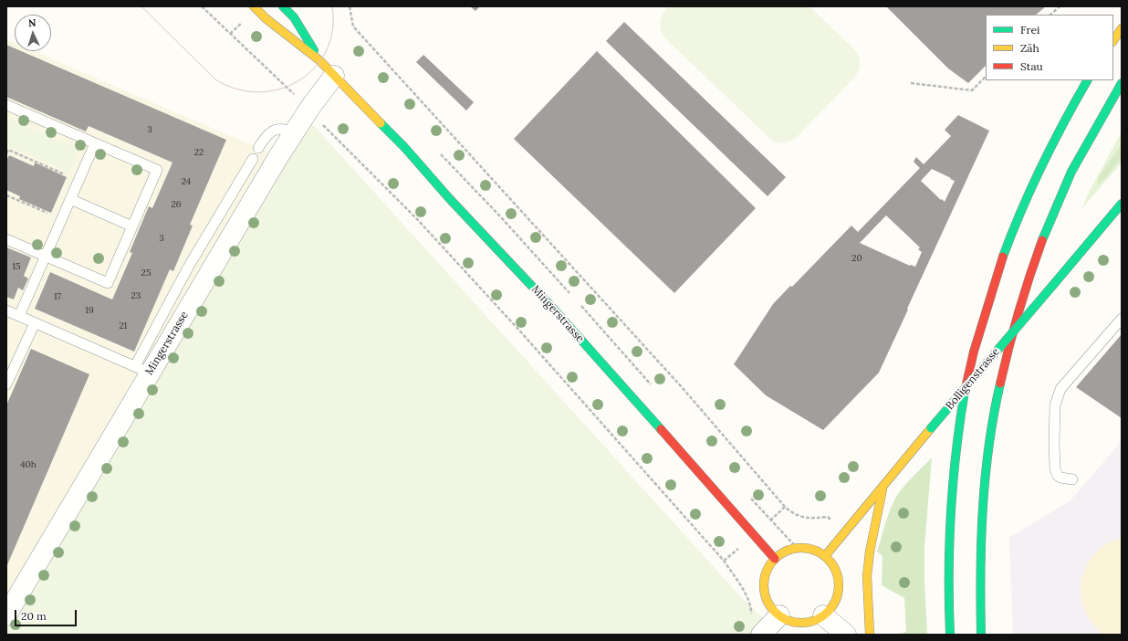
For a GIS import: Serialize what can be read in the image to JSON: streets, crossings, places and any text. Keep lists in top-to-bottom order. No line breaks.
{"streets":{"main road":["Mingerstrasse","Bolligenstrasse"]},"crossings":[["Mingerstrasse","Bolligenstrasse"]],"house_numbers":["3","22","24","26","3","20","15","25","23","17","19","21","40h"],"legend":["Frei","Zäh","Stau"],"scale_bar":"20 m","north":"top"}
